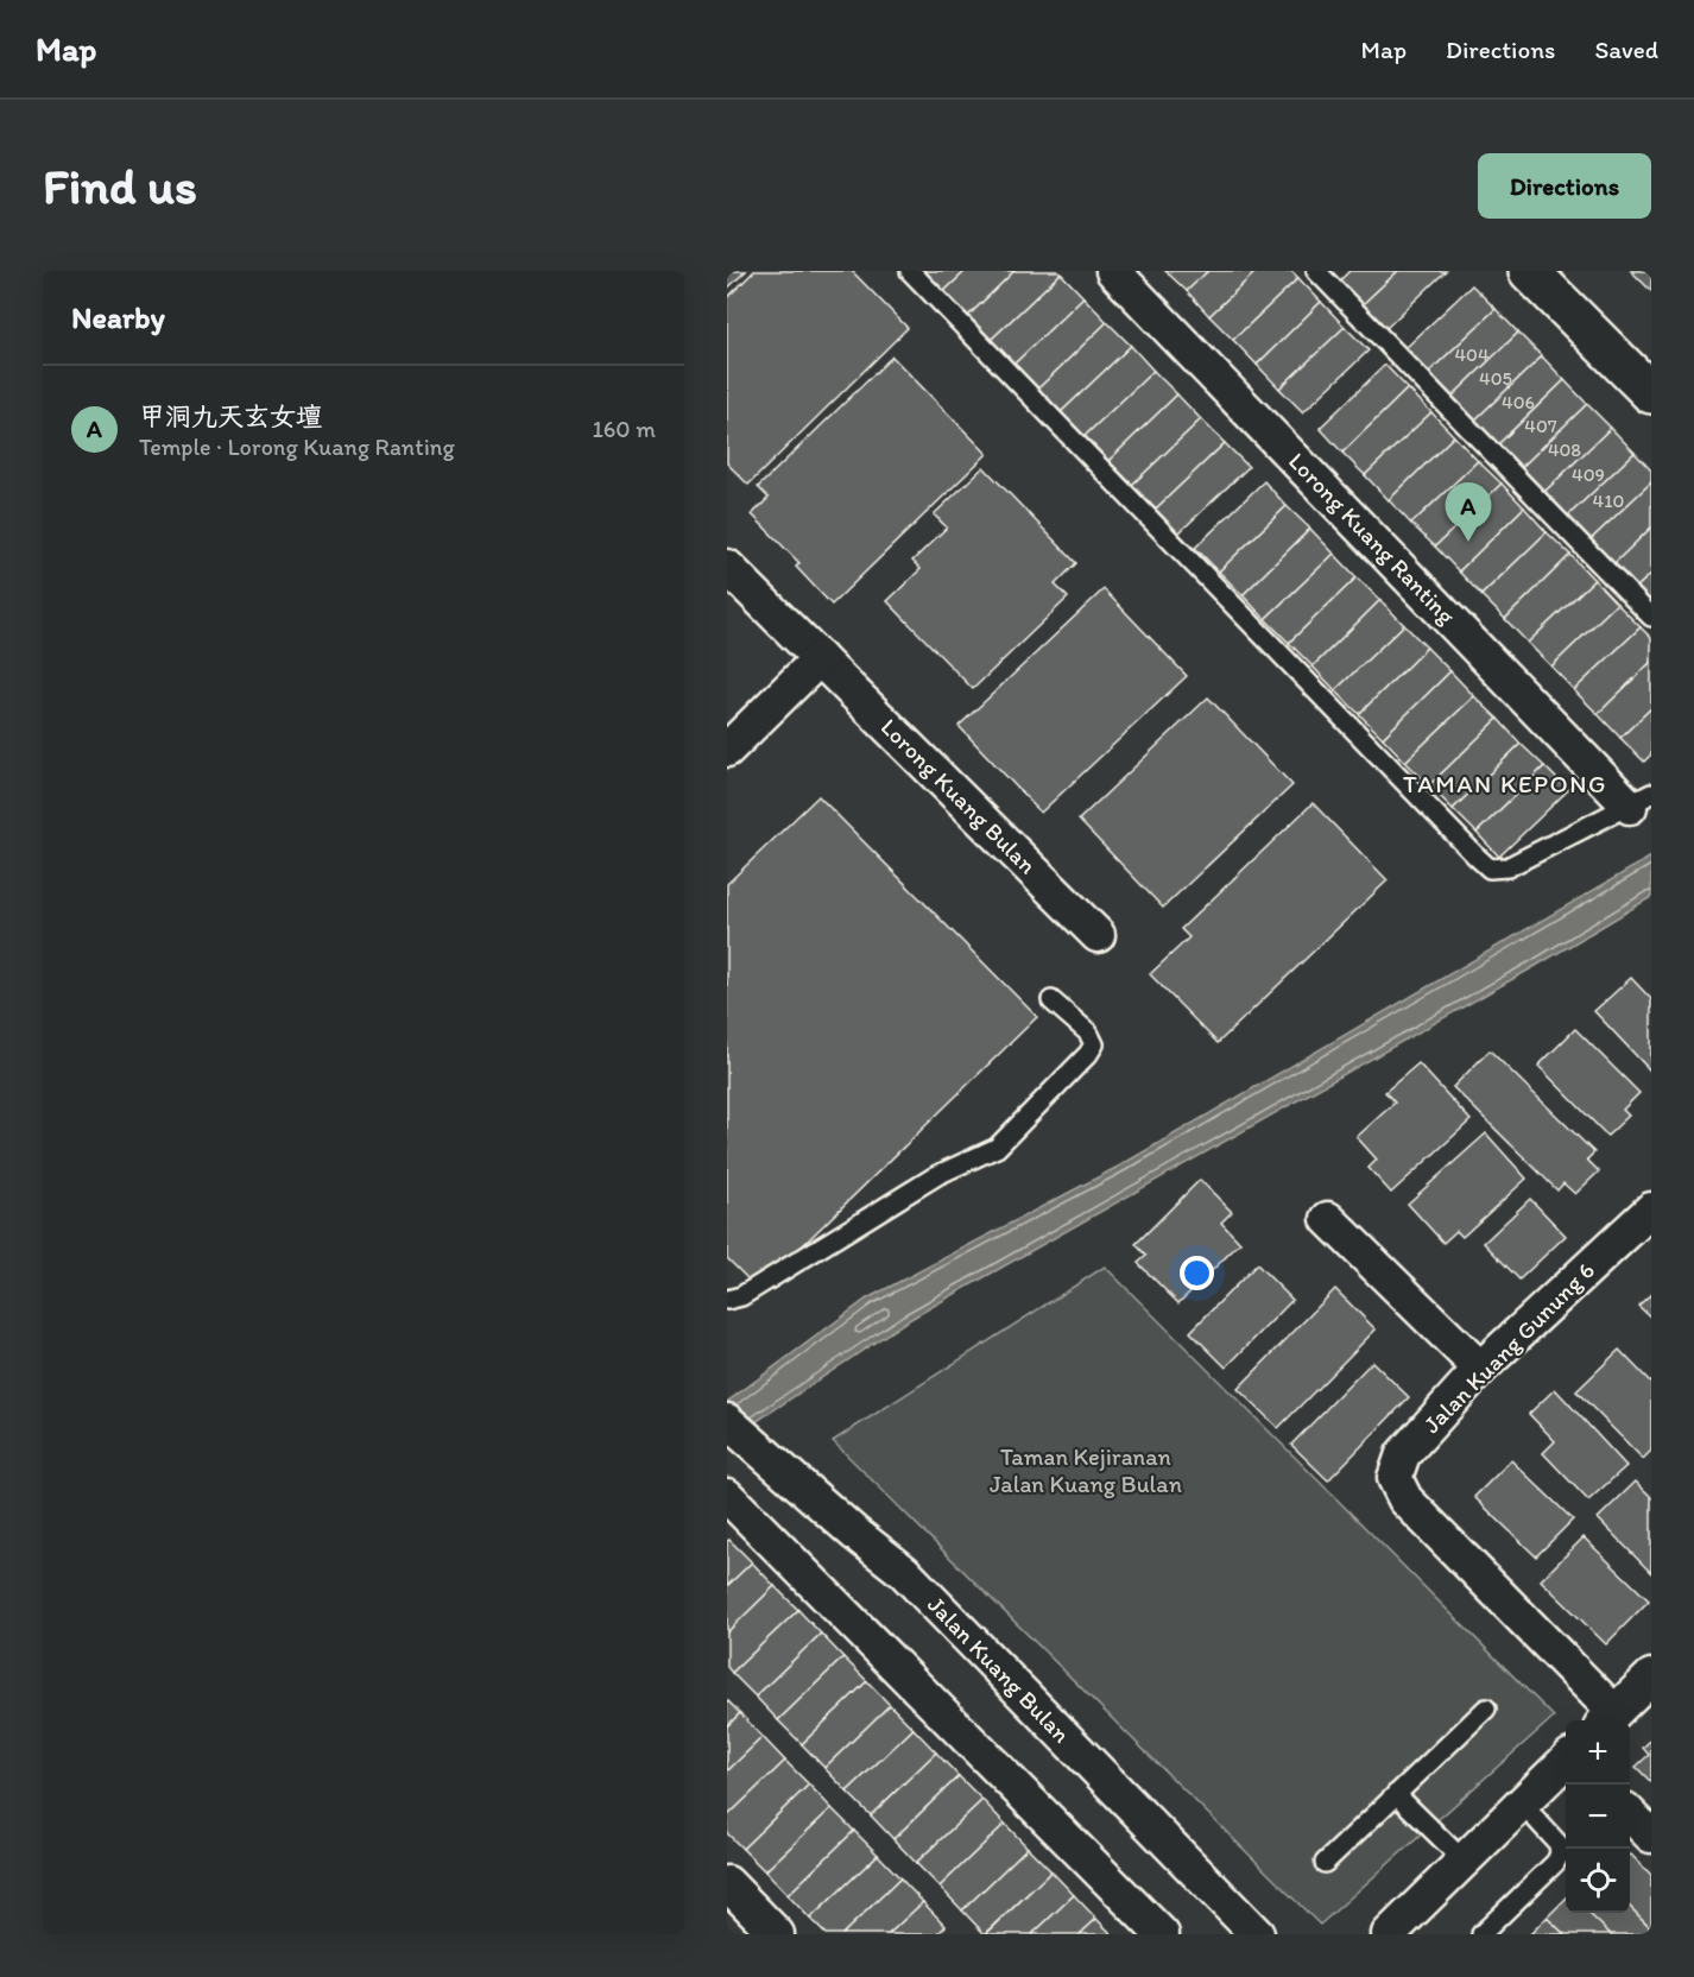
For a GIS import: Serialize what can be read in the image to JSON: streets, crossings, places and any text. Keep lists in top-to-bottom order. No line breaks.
{"streets":{"street":["Lorong Kuang Ranting","Lorong Kuang Bulan","Jalan Kuang Gunung 6","Jalan Kuang Bulan"]},"districts":["TAMAN KEPONG"],"parks":["Taman Kejiranan Jalan Kuang Bulan"],"house_numbers":["404","405","406","407","408","409","410"],"page":{"header":"Map","nav":["Map","Directions","Saved"],"buttons":"Directions","title":"Find us","heading":"Nearby","list":[{"mark":"A","name":"甲洞九天玄女壇","note":"Temple · Lorong Kuang Ranting","value":"160 m"}],"pins":"A","map_buttons":["+","−"]}}
